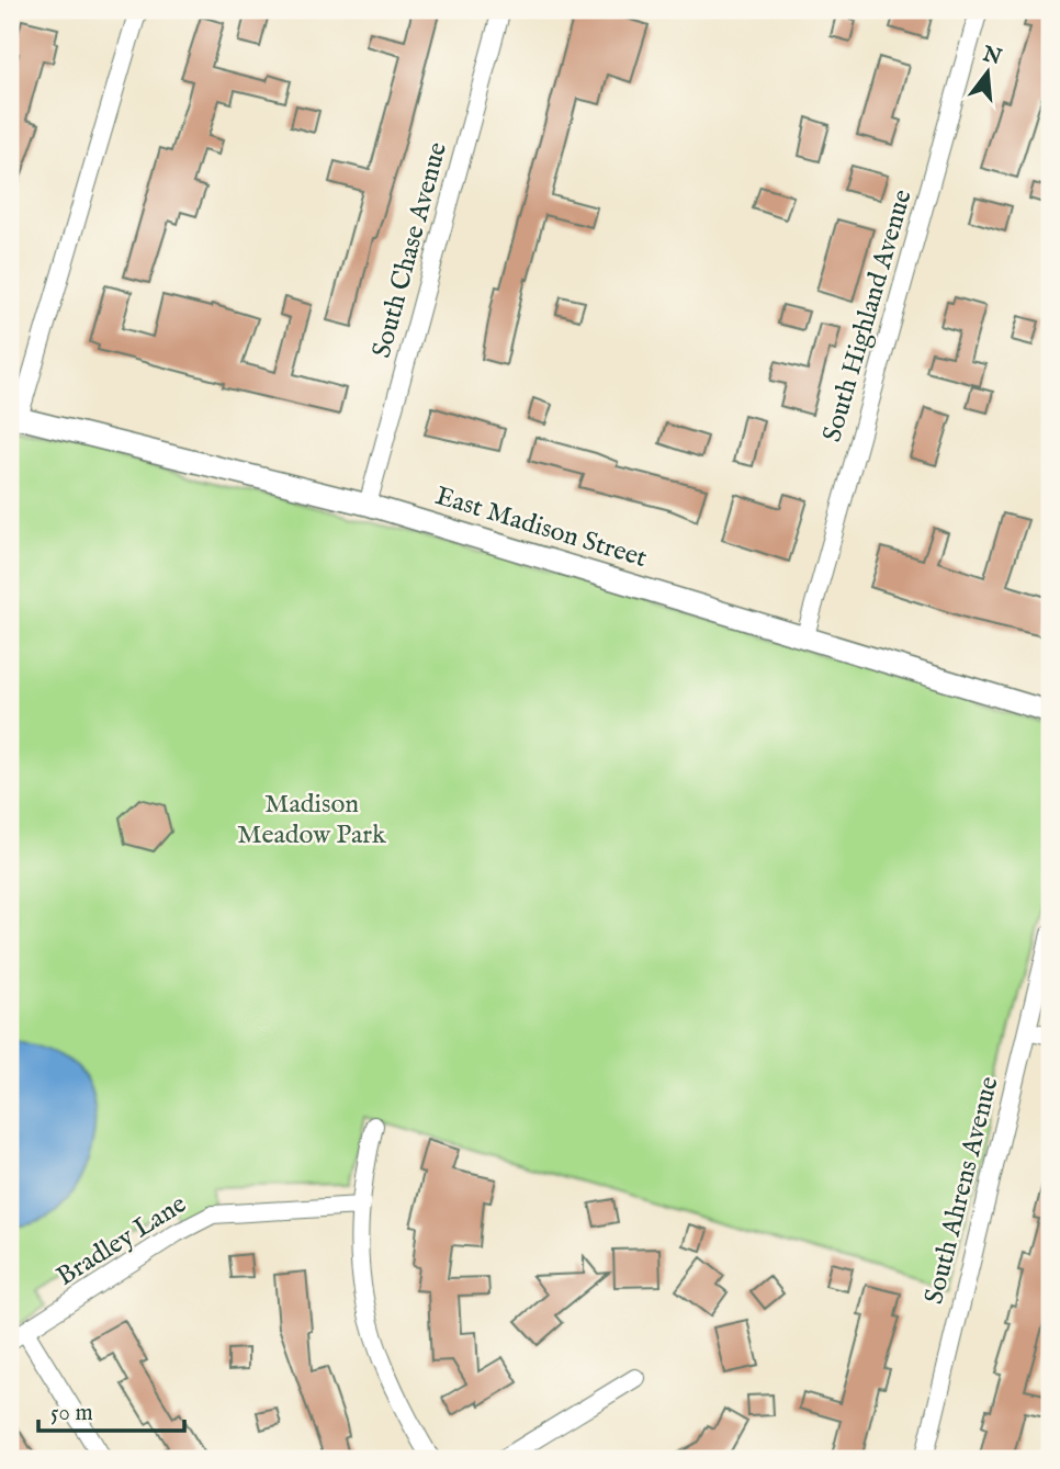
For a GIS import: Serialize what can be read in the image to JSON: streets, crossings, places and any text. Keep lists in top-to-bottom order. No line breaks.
{"streets":{"street":["South Chase Avenue","South Highland Avenue","East Madison Street","South Ahrens Avenue","Bradley Lane"]},"crossings":[["South Chase Avenue","East Madison Street"],["South Highland Avenue","East Madison Street"]],"parks":["Madison Meadow Park"],"scale_bar":"50 m","north":"top"}
